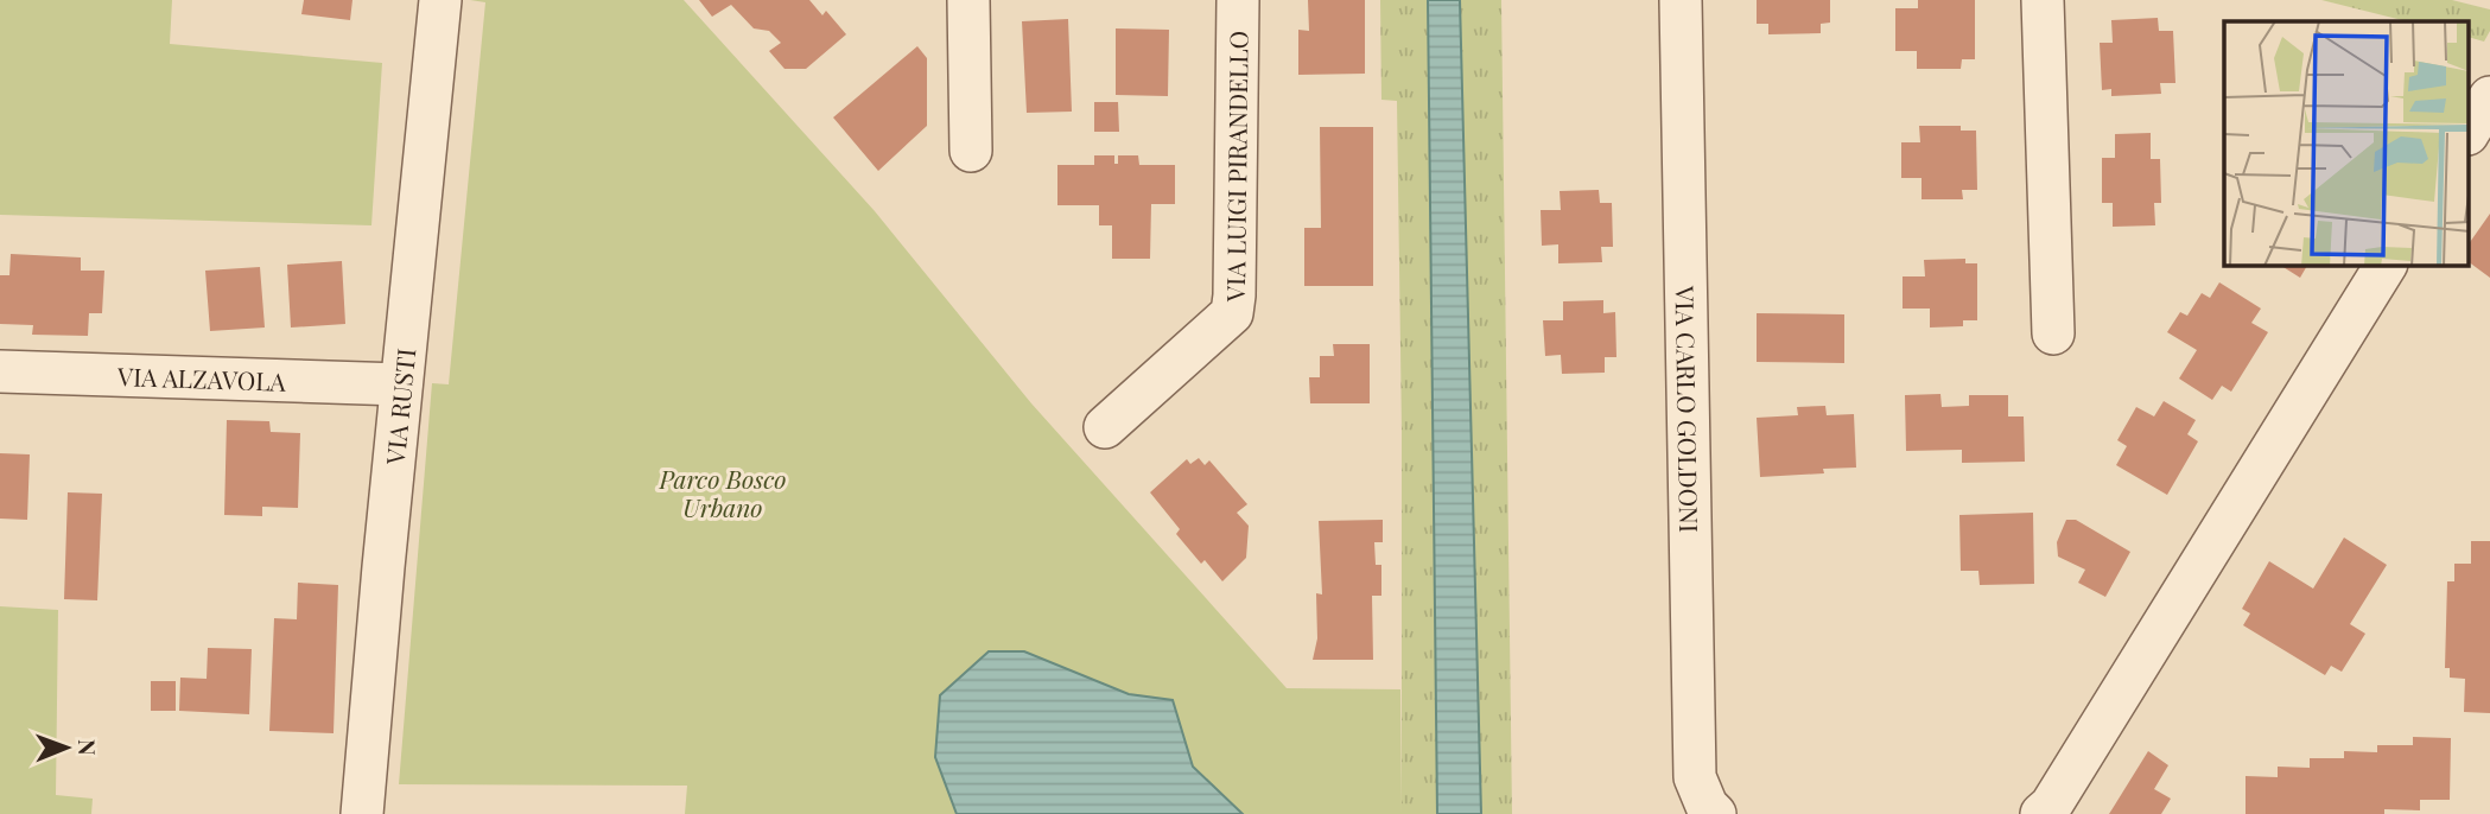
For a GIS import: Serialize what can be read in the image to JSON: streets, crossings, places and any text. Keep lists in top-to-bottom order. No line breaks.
{"streets":{"street":["VIA LUIGI PIRANDELLO","VIA ALZAVOLA","VIA RUSTI","VIA CARLO GOLDONI"]},"crossings":[["VIA ALZAVOLA","VIA RUSTI"]],"parks":["Parco Bosco Urbano"],"north":"right"}
